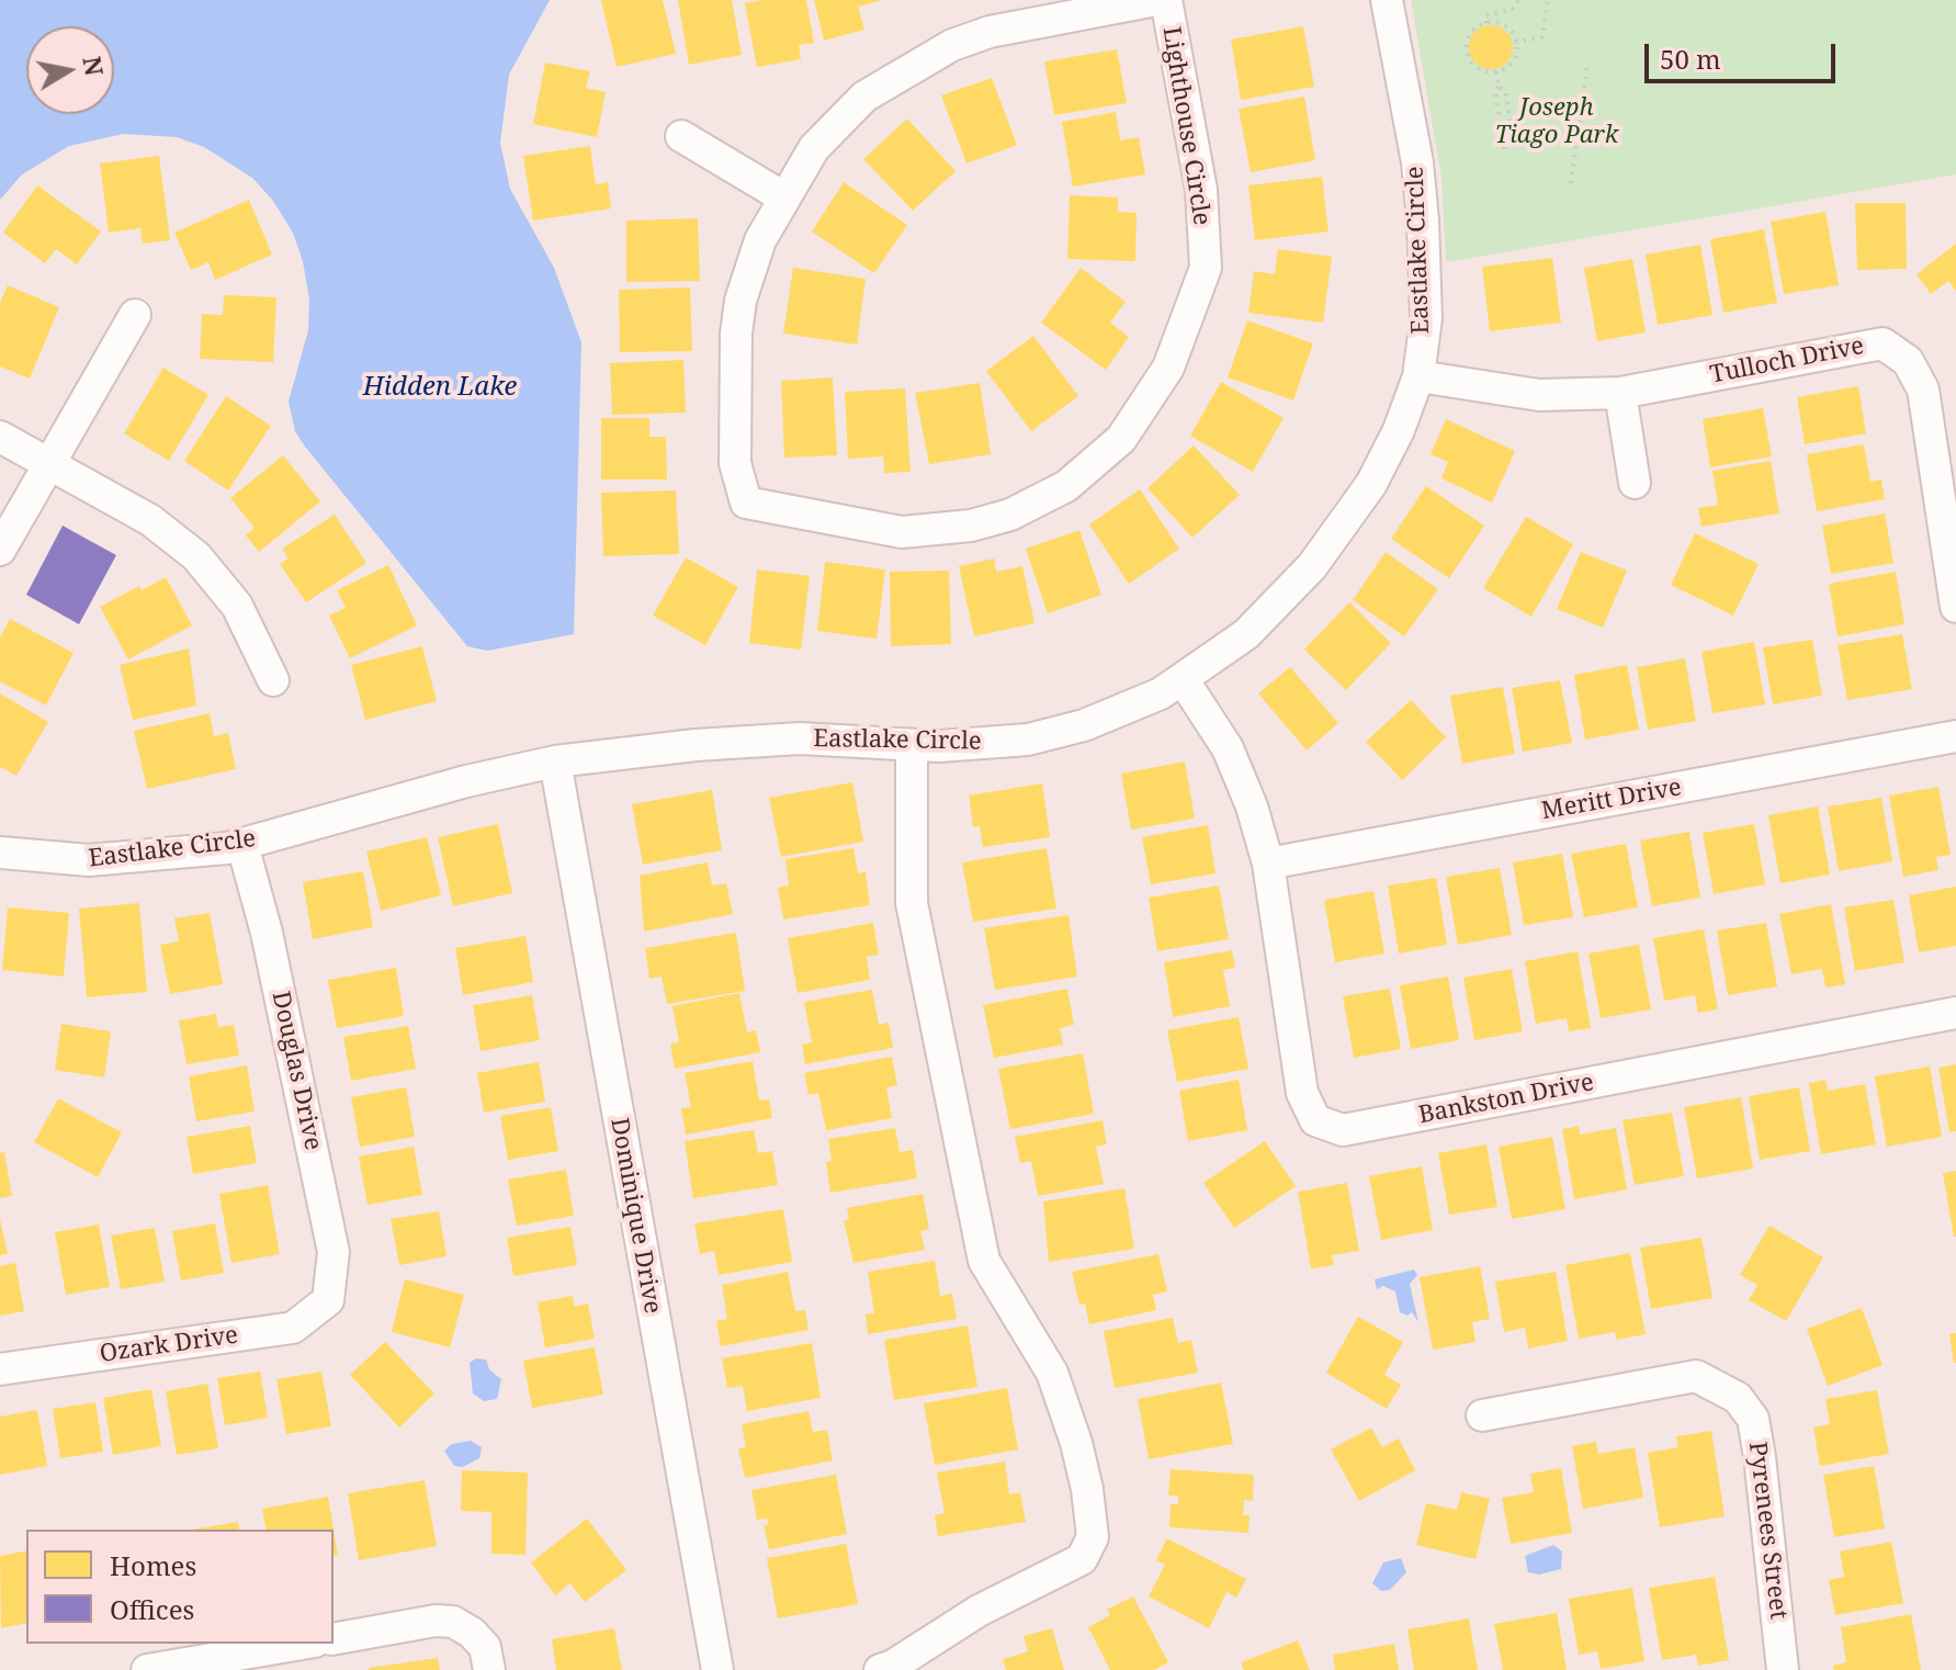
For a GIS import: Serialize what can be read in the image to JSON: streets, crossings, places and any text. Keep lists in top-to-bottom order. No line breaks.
{"streets":{"street":["Lighthouse Circle","Eastlake Circle","Tulloch Drive","Meritt Drive","Douglas Drive","Bankston Drive","Dominique Drive","Ozark Drive","Pyrenees Street"]},"crossings":[["Eastlake Circle","Tulloch Drive"],["Eastlake Circle","Douglas Drive"],["Eastlake Circle","Bankston Drive"],["Eastlake Circle","Dominique Drive"],["Meritt Drive","Bankston Drive"],["Douglas Drive","Ozark Drive"]],"water":["Hidden Lake"],"parks":["Joseph Tiago Park"],"legend":["Homes","Offices"],"scale_bar":"50 m","north":"right"}
